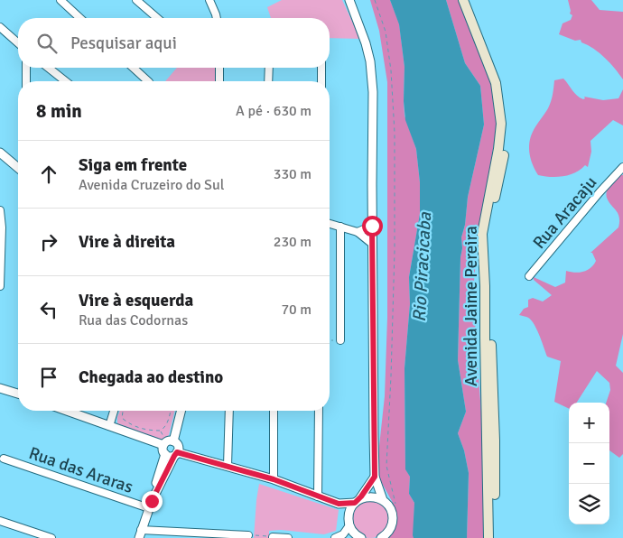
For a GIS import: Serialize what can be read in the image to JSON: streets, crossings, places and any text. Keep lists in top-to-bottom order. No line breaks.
{"streets":{"main road":["Avenida Jaime Pereira"],"street":["Rua Aracaju","Rua das Araras"]},"water":["Rio Piracicaba"],"page":{"search":"Pesquisar aqui","heading":["8 min","A pé · 630 m"],"list":[["Siga em frente","Avenida Cruzeiro do Sul","330 m"],["Vire à direita","230 m"],["Vire à esquerda","Rua das Codornas","70 m"],"Chegada ao destino"],"map_buttons":["+","−"]}}
